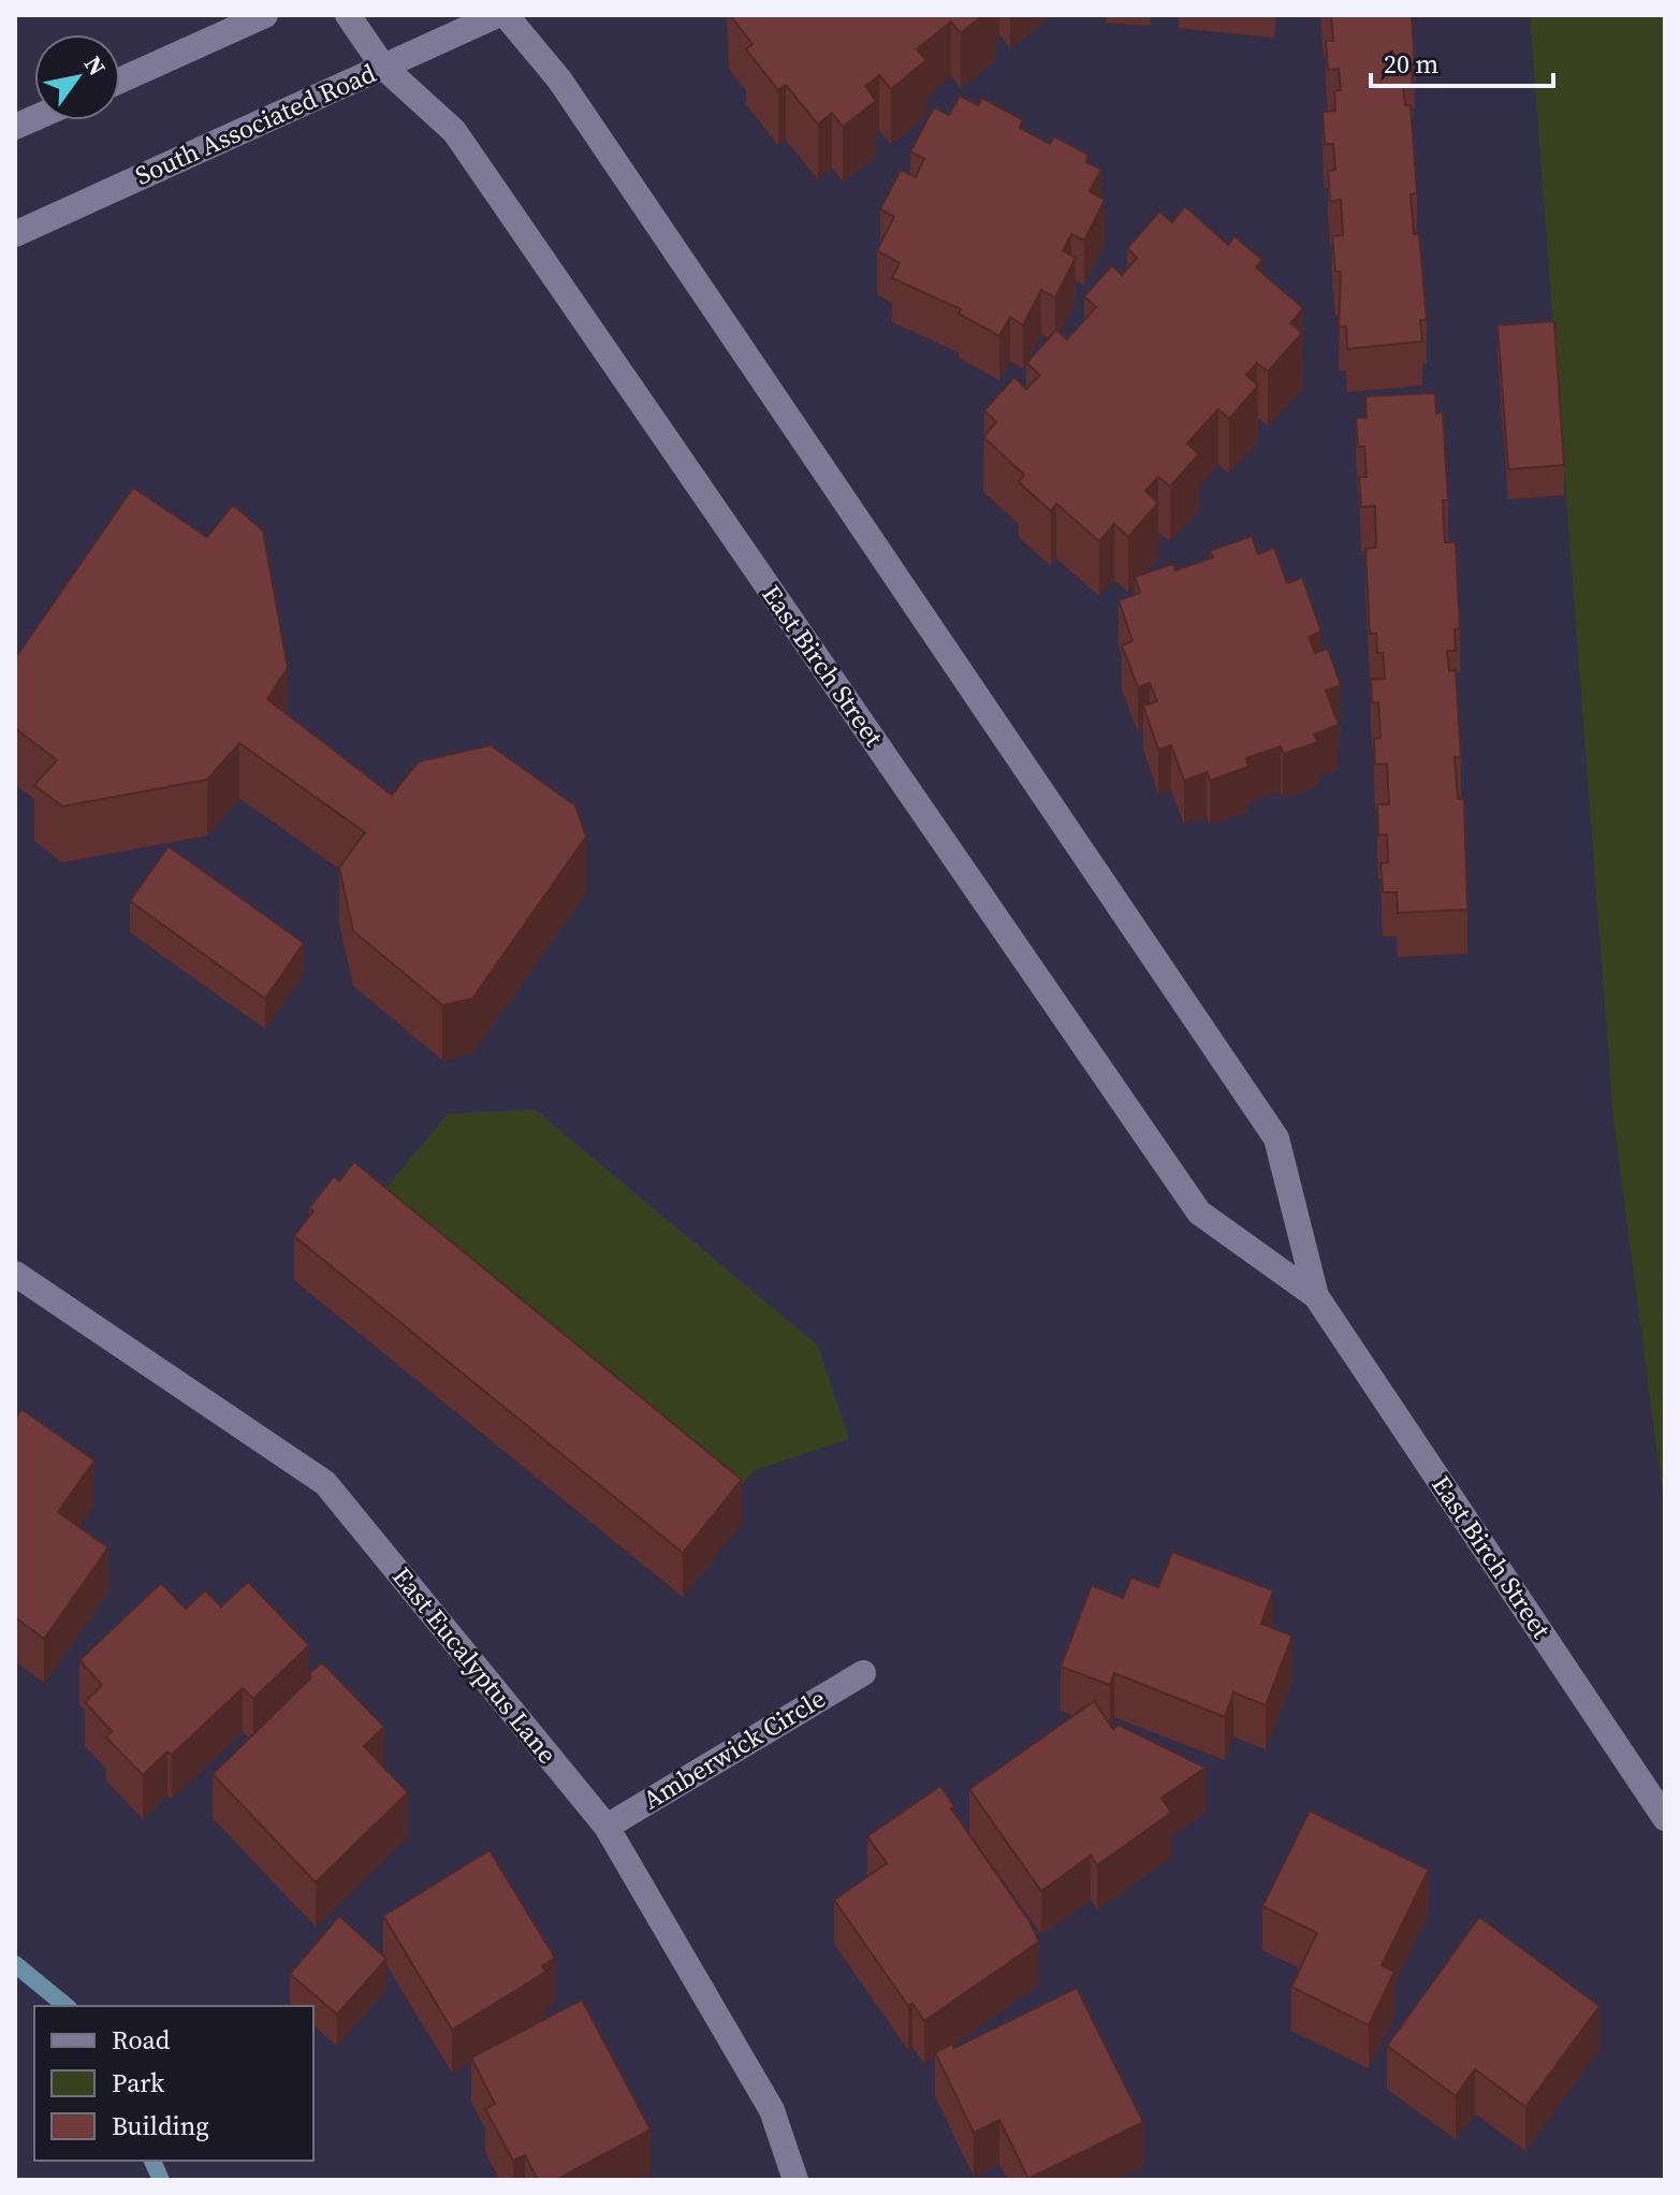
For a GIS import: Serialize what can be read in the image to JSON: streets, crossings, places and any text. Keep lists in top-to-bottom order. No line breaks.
{"streets":{"street":["South Associated Road","East Birch Street","East Eucalyptus Lane","Amberwick Circle"]},"crossings":[["South Associated Road","East Birch Street"],["East Eucalyptus Lane","Amberwick Circle"]],"legend":["Road","Park","Building"],"scale_bar":"20 m","north":"top right"}
